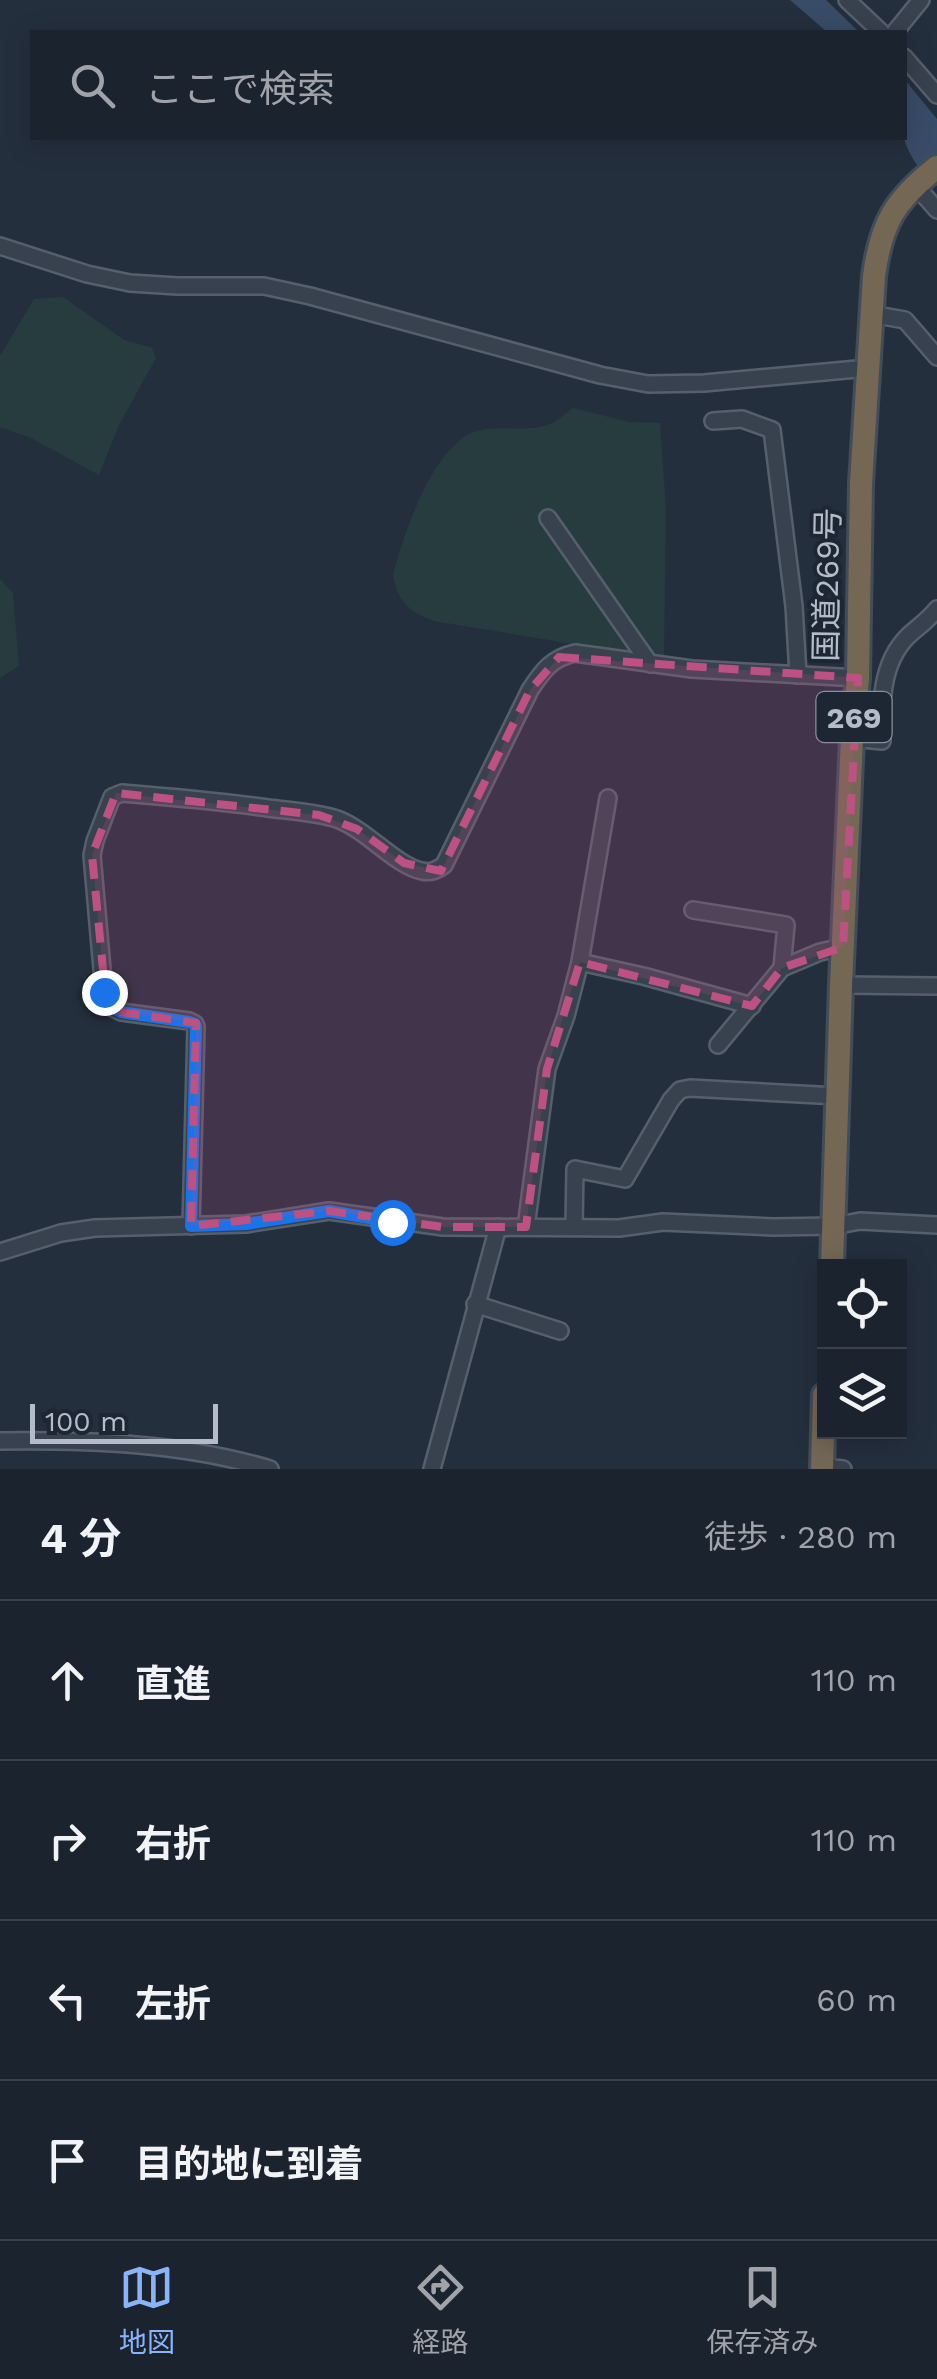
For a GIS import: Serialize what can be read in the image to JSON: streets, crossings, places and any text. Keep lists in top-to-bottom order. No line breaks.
{"streets":{"highway":["国道269号","269"]},"scale_bar":"100 m","page":{"search":"ここで検索","scale":"100 m","heading":["4 分","徒歩 · 280 m"],"list":[["直進","110 m"],["右折","110 m"],["左折","60 m"],"目的地に到着"],"nav":["地図","経路","保存済み"]}}
